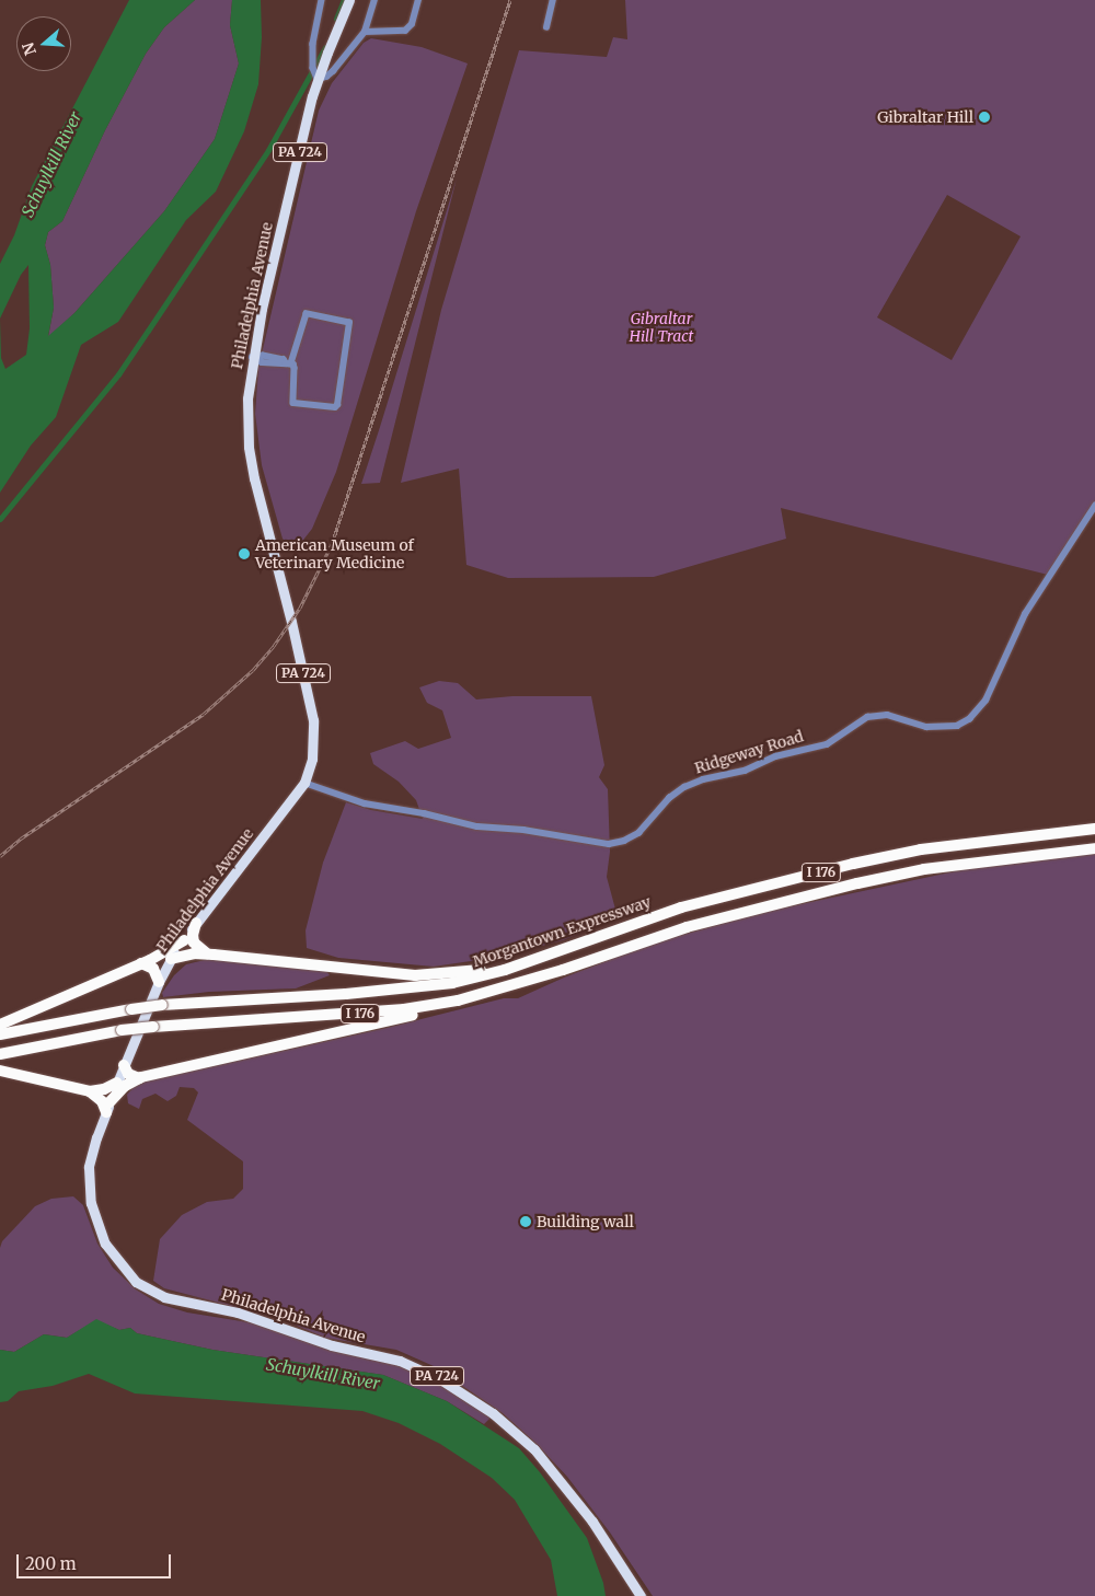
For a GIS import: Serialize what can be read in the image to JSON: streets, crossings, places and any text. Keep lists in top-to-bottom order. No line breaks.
{"streets":{"highway":["I 176","Morgantown Expressway"],"main road":["PA 724","Philadelphia Avenue"],"street":["Ridgeway Road"]},"crossings":[["Philadelphia Avenue","Ridgeway Road"]],"water":["Schuylkill River"],"parks":["Gibraltar Hill Tract"],"places":["Gibraltar Hill","American Museum of Veterinary Medicine","Building wall"],"scale_bar":"200 m","north":"left"}
